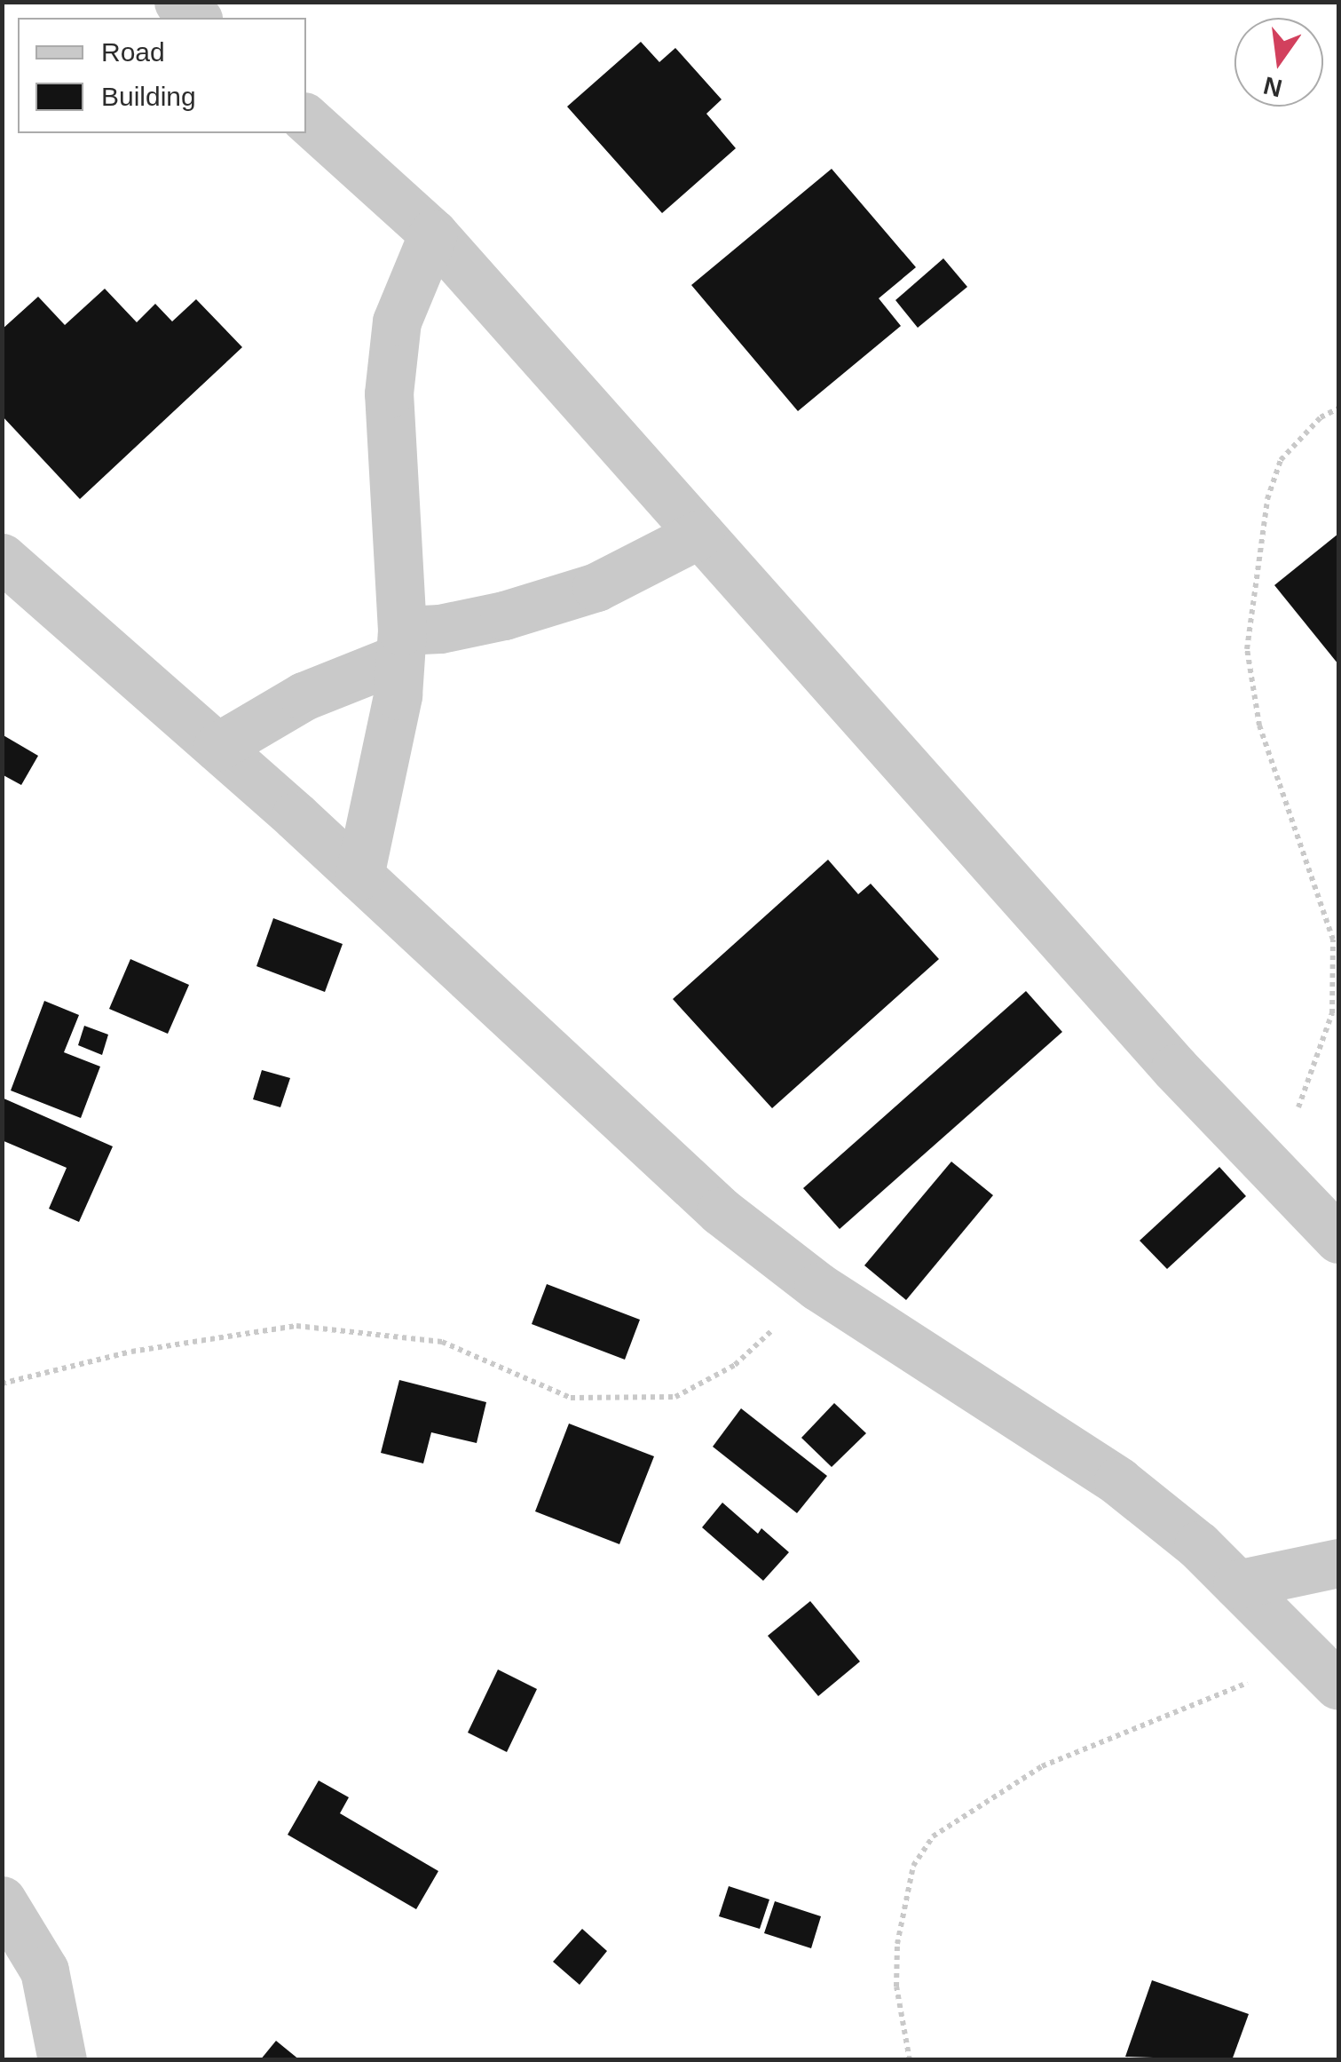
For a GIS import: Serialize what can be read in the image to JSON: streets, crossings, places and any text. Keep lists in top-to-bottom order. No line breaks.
{"legend":["Road","Building"],"north":"bottom"}
